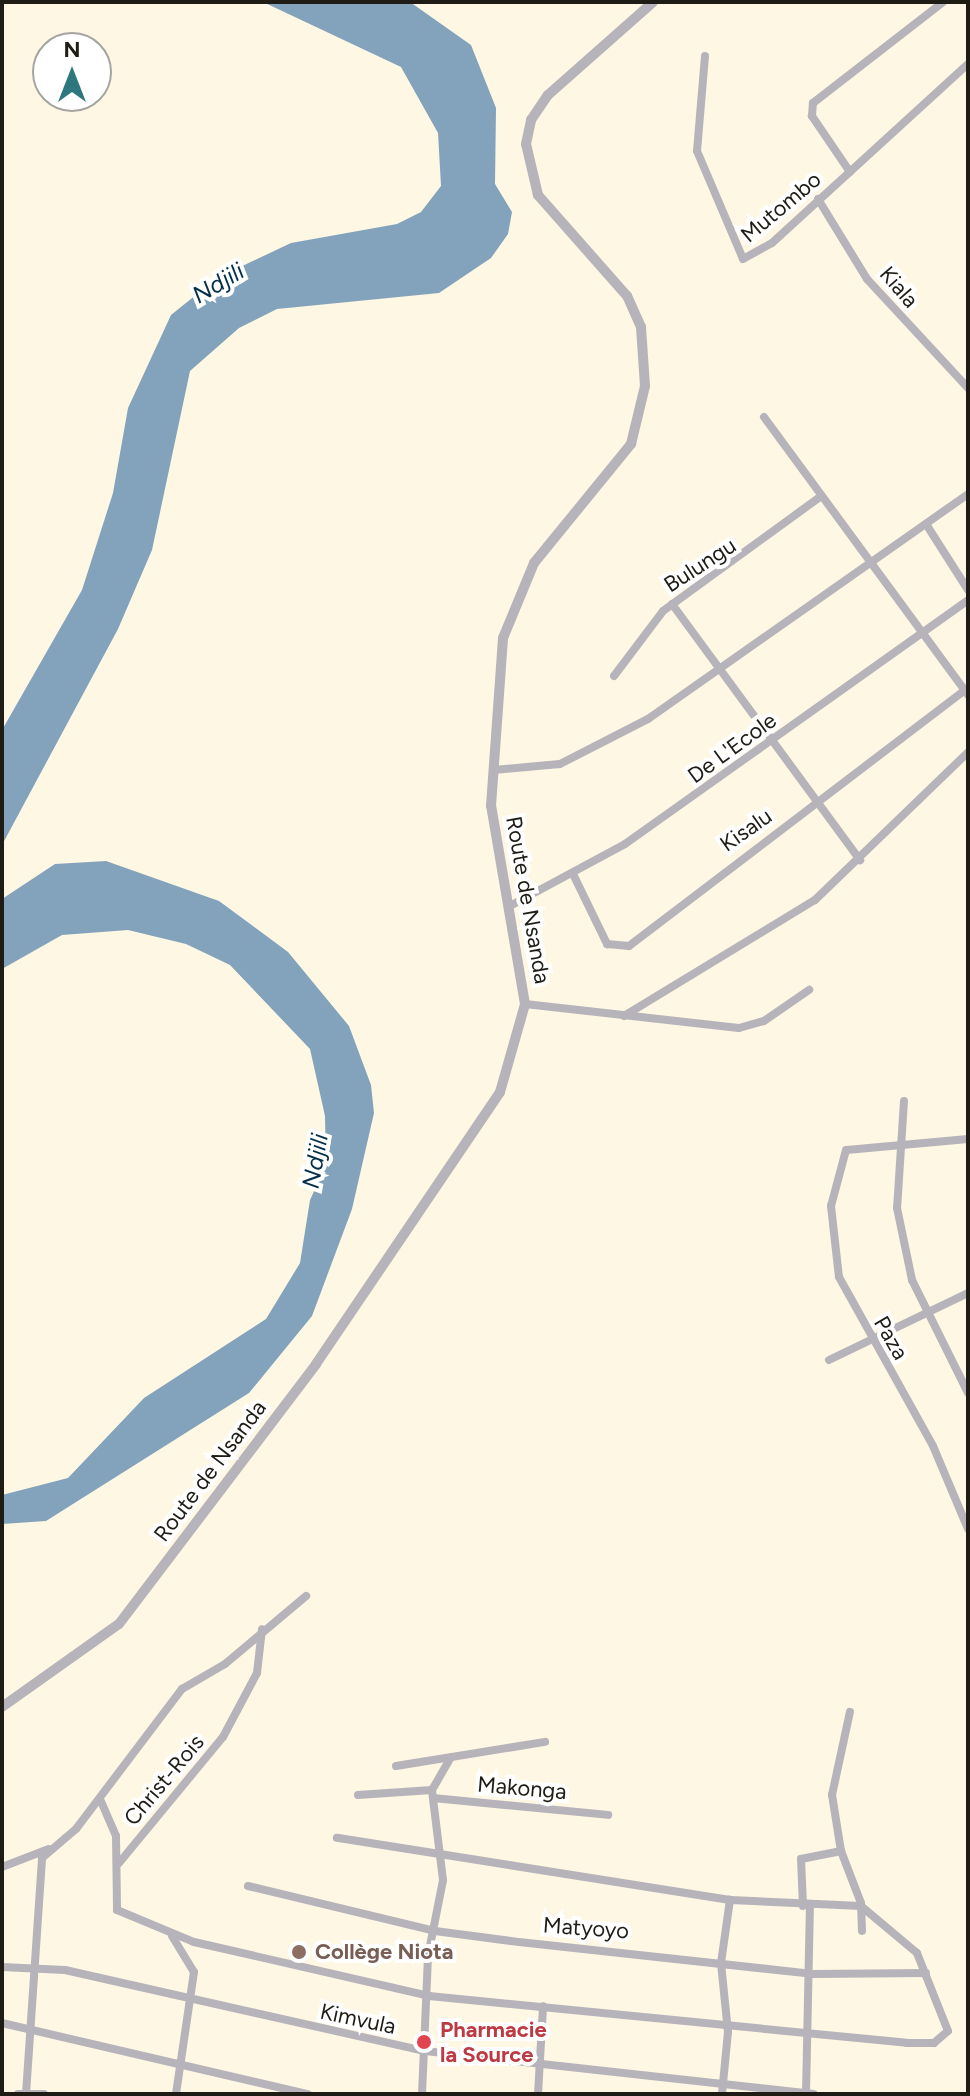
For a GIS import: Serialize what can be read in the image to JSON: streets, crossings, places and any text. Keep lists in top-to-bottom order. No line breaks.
{"streets":{"street":["Mutombo","Kiala","Bulungu","De L'Ecole","Kisalu","Route de Nsanda","Paza","Christ-Rois","Makonga","Matyoyo","Kimvula"]},"crossings":[["Mutombo","Kiala"],["De L'Ecole","Kisalu"],["De L'Ecole","Route de Nsanda"]],"water":["Ndjili"],"places":["Collège Niota","Pharmacie la Source"],"north":"top"}
